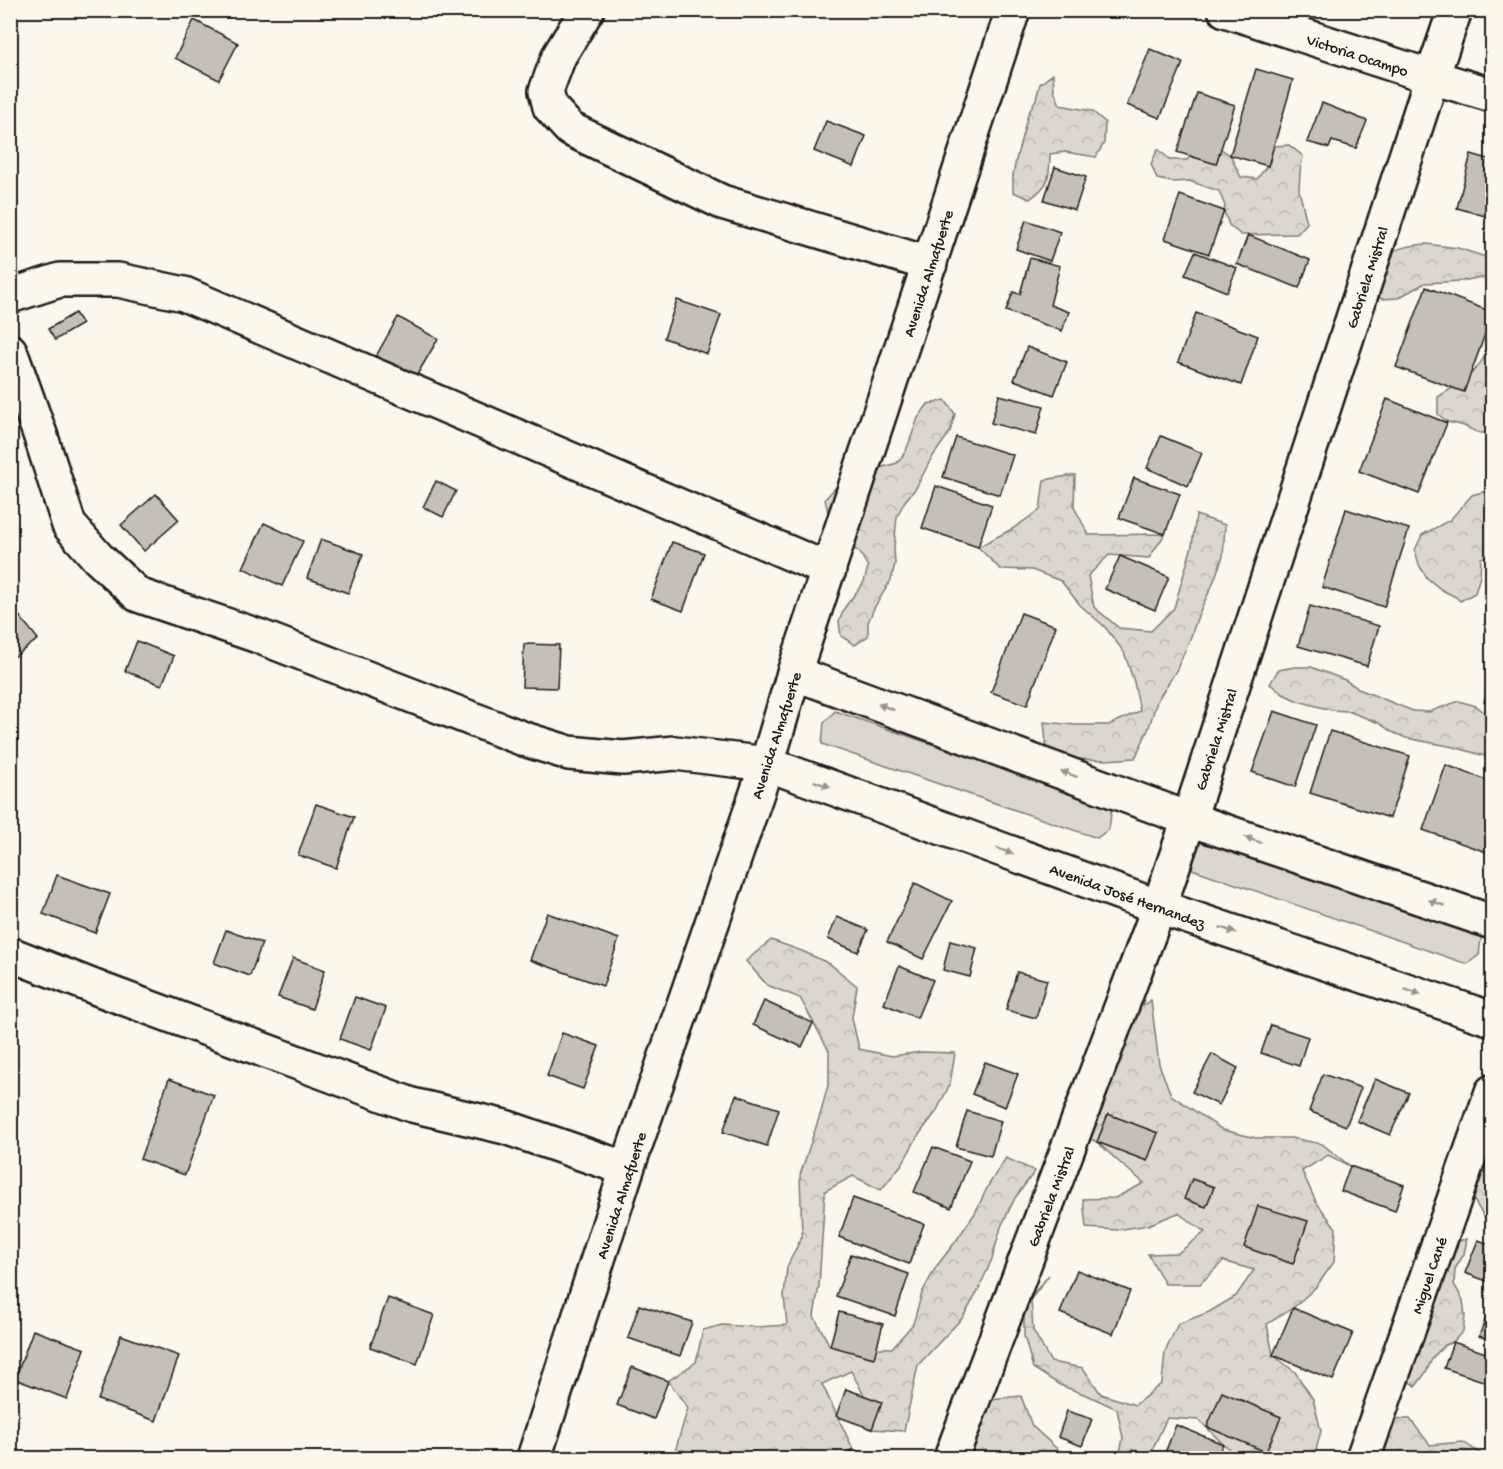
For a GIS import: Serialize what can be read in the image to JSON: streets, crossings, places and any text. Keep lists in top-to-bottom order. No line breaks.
{"streets":{"street":["Victoria Ocampo","Avenida Almafuerte","Gabriela Mistral","Avenida José Hernandez","Miguel Cané"]},"crossings":[["Victoria Ocampo","Gabriela Mistral"],["Avenida Almafuerte","Avenida José Hernandez"],["Gabriela Mistral","Avenida José Hernandez"]]}
